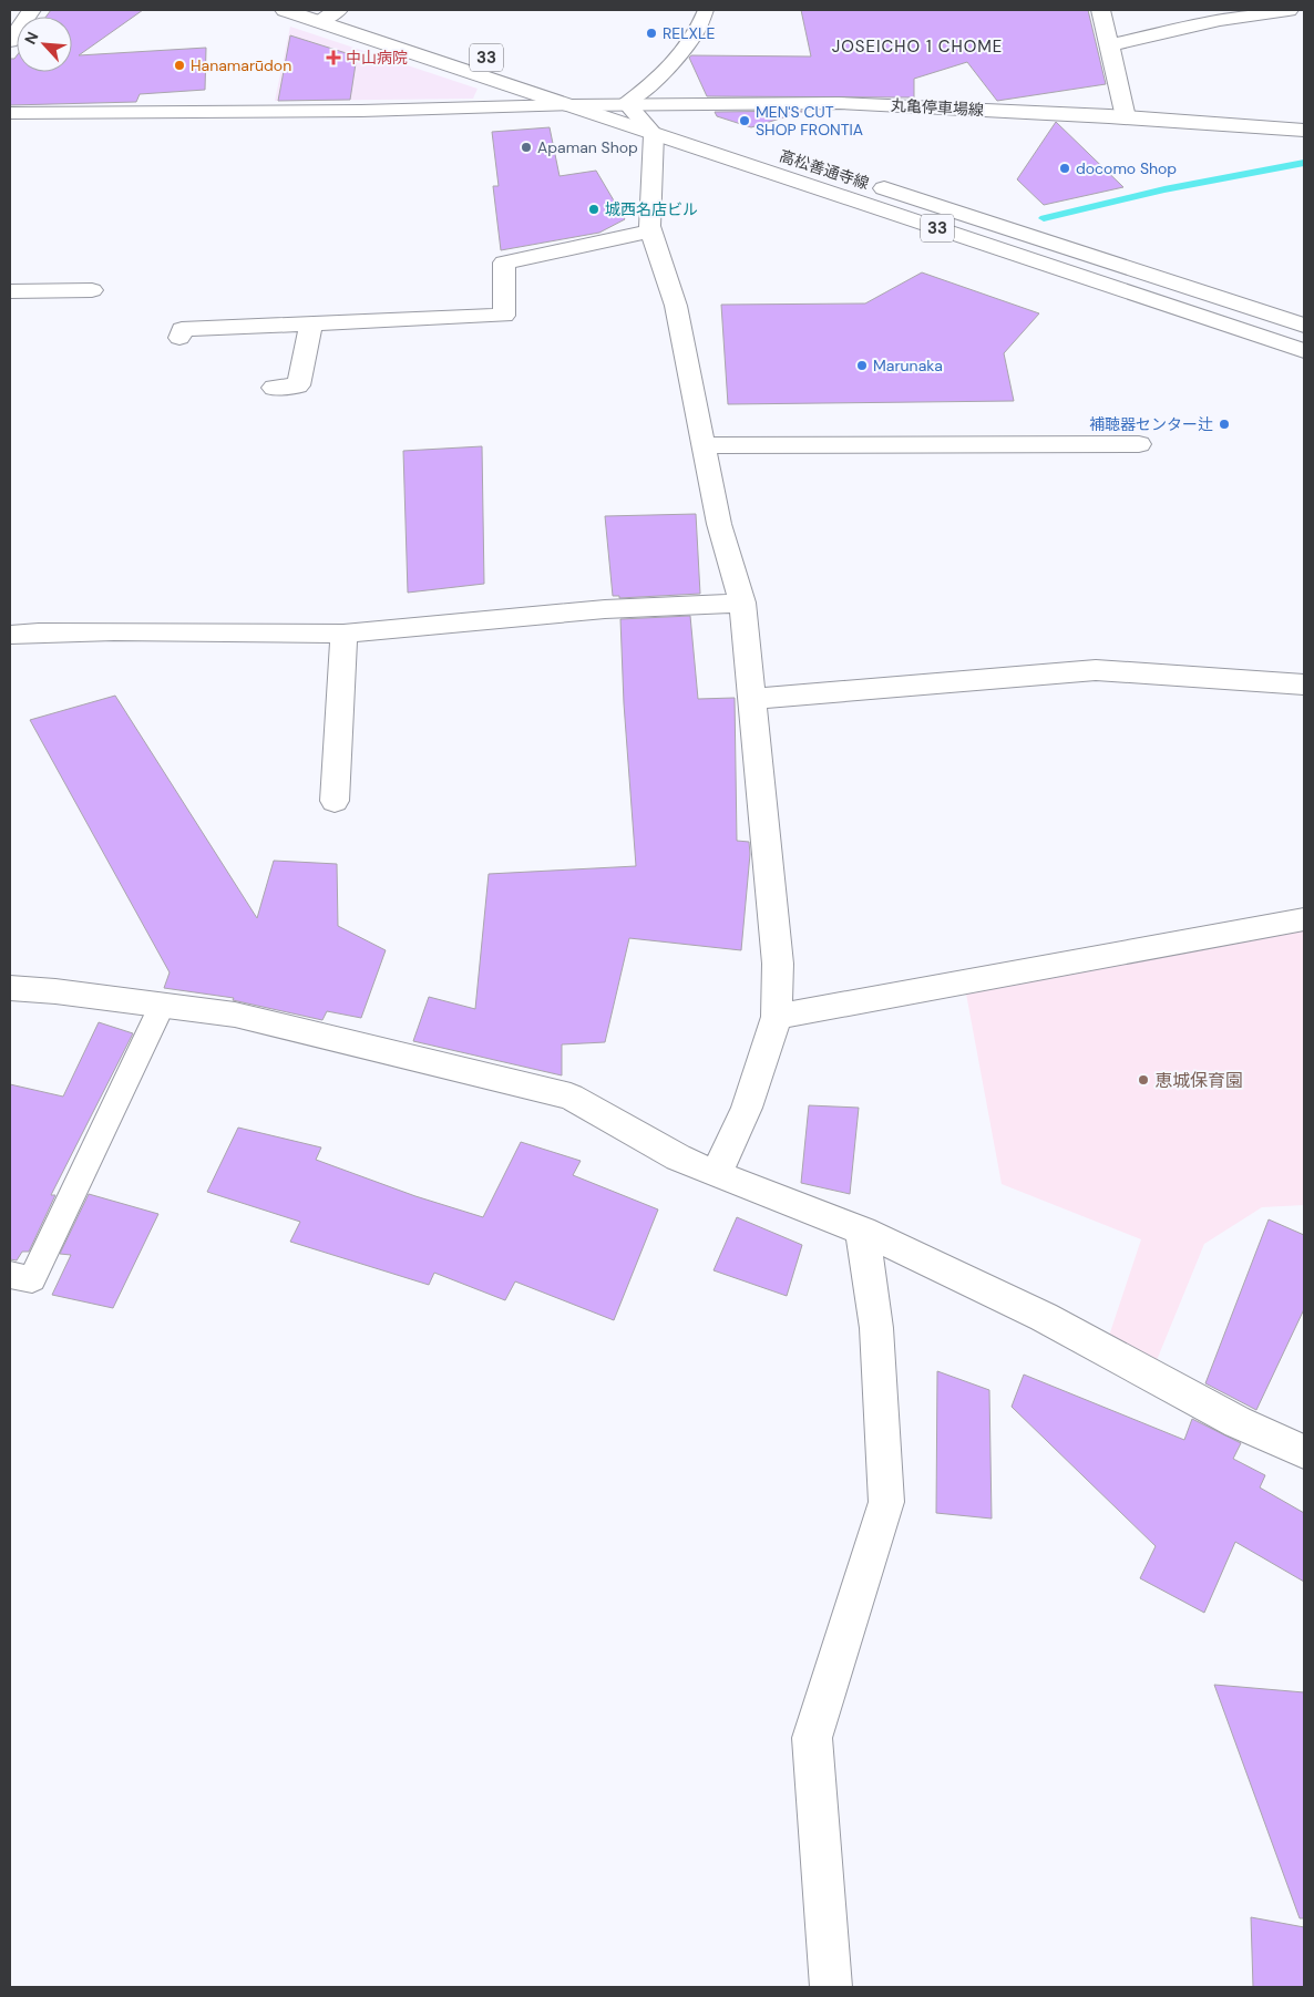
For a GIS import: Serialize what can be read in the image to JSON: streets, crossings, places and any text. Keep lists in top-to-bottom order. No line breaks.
{"streets":{"street":["33","丸亀停車場線","高松善通寺線"]},"crossings":[["33","丸亀停車場線"],["33","高松善通寺線"],["丸亀停車場線","高松善通寺線"]],"districts":["JOSEICHO 1 CHOME"],"places":{"other":["RELXLE","Hanamarūdon","MEN'S CUT SHOP FRONTIA","Apaman Shop","docomo Shop","城西名店ビル","Marunaka","補聴器センター辻","恵城保育園"],"health":["中山病院"]},"north":"top left"}
